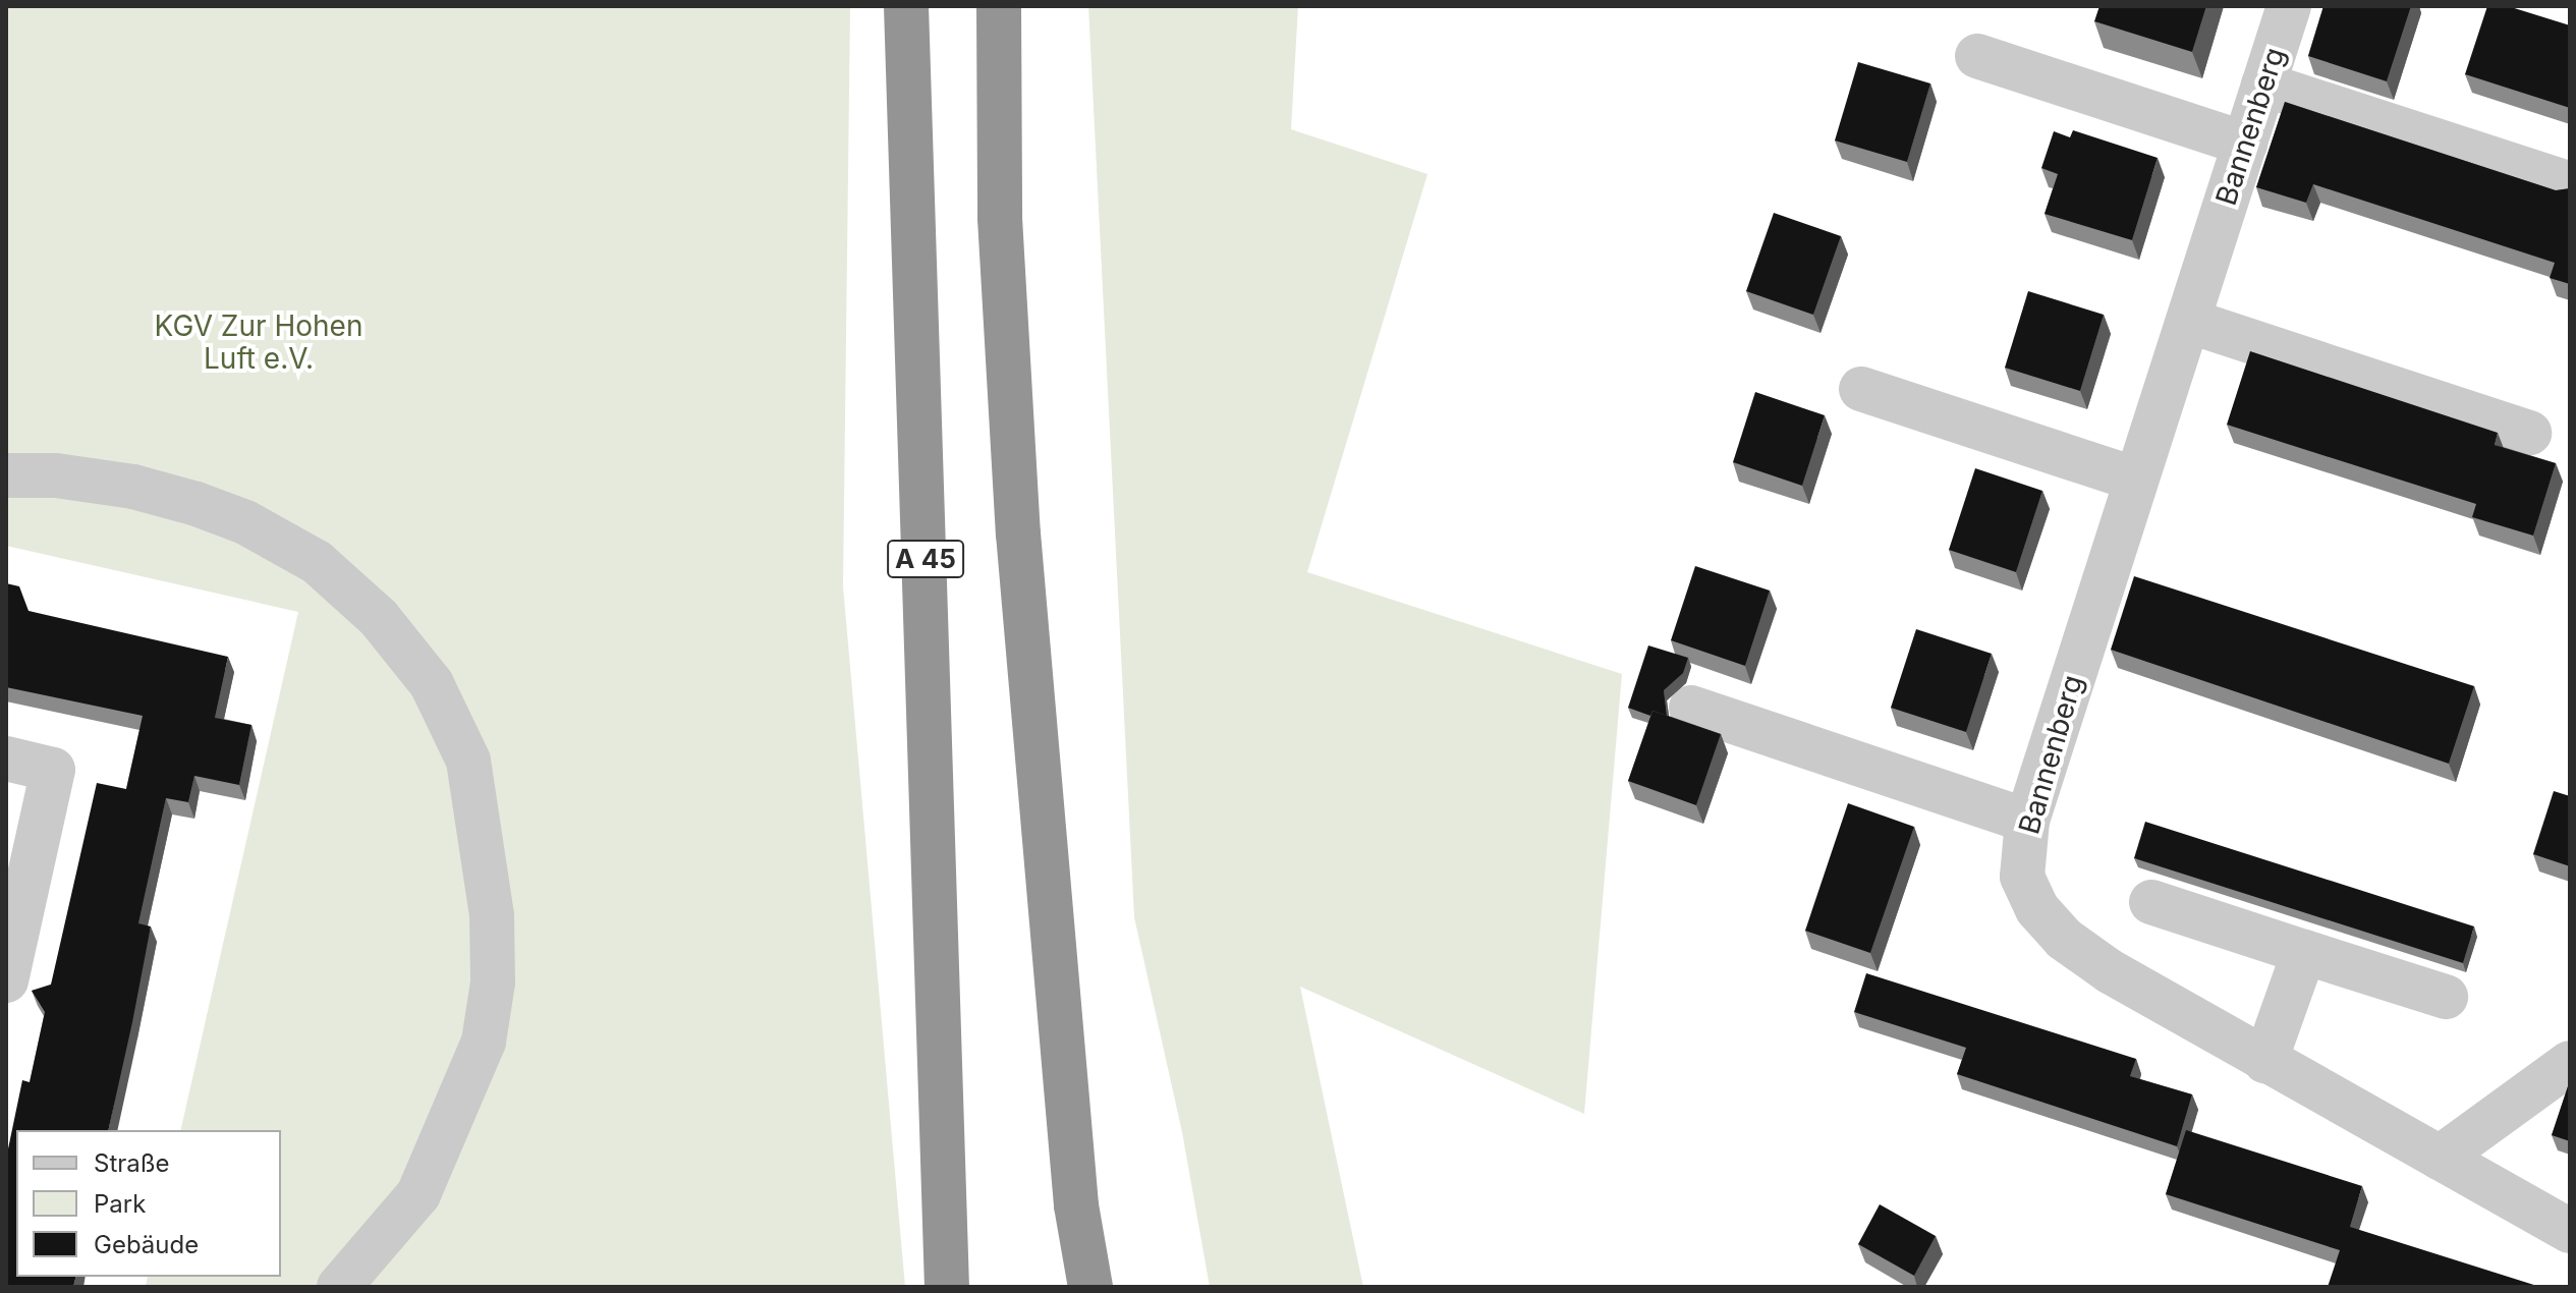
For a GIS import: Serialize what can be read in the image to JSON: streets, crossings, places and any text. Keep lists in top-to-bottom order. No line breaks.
{"streets":{"highway":["A 45"],"street":["Bannenberg"]},"parks":["KGV Zur Hohen Luft e.V."],"legend":["Straße","Park","Gebäude"]}
